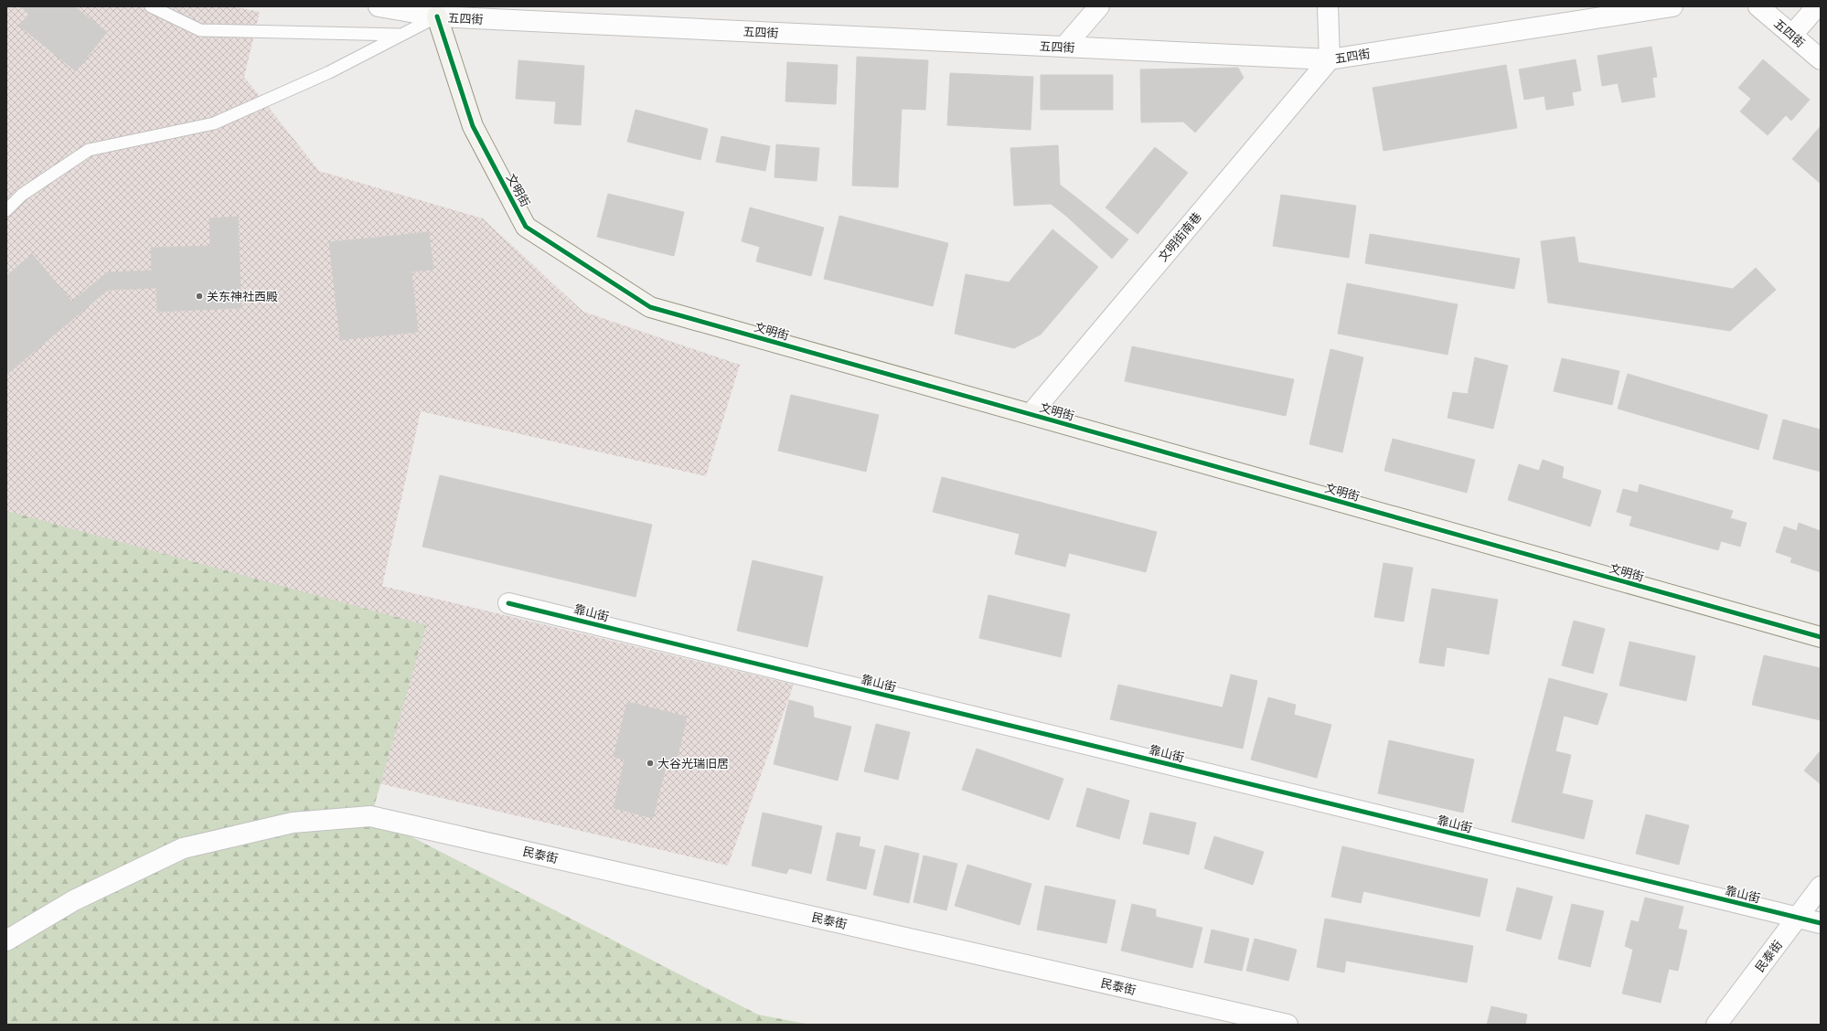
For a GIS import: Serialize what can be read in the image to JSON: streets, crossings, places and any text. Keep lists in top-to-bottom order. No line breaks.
{"streets":{"street":["五四街","文明街","文明街南巷","靠山街","民泰街"]},"crossings":[["五四街","文明街"],["五四街","文明街南巷"],["文明街","文明街南巷"],["靠山街","民泰街"]],"places":["关东神社西殿","大谷光瑞旧居"]}
